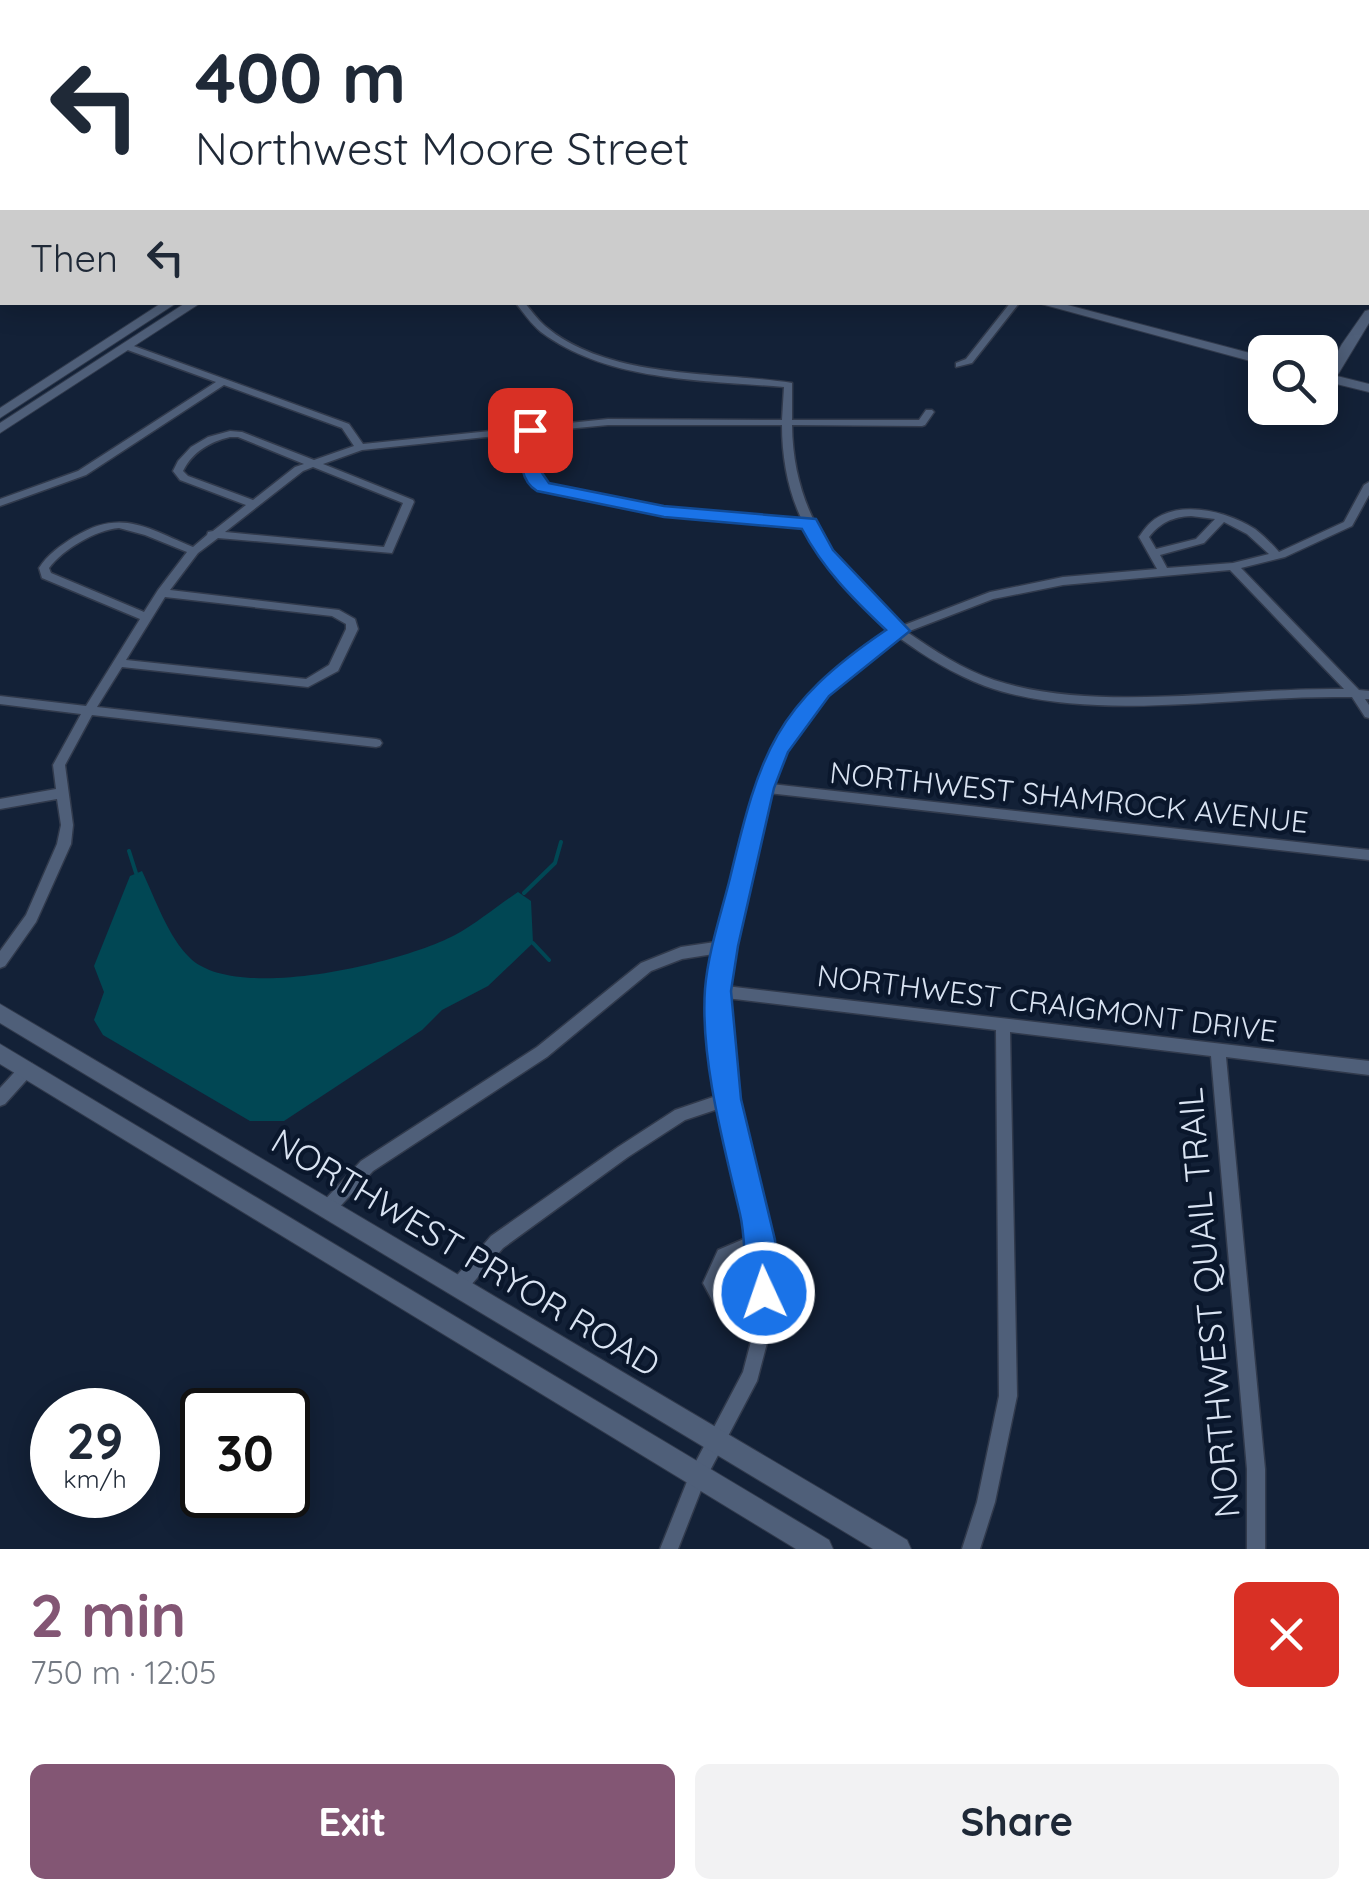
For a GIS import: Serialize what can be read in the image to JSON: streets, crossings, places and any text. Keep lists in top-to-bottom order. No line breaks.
{"streets":{"main road":["NORTHWEST PRYOR ROAD"],"street":["NORTHWEST SHAMROCK AVENUE","NORTHWEST CRAIGMONT DRIVE","NORTHWEST QUAIL TRAIL"]},"crossings":[["NORTHWEST CRAIGMONT DRIVE","NORTHWEST QUAIL TRAIL"]],"page":{"turn":["400 m","Northwest Moore Street"],"then":"Then","speed":"29 km/h","limit":"30","heading":["2 min","750 m · 12:05"],"buttons":["Exit","Share"]}}
